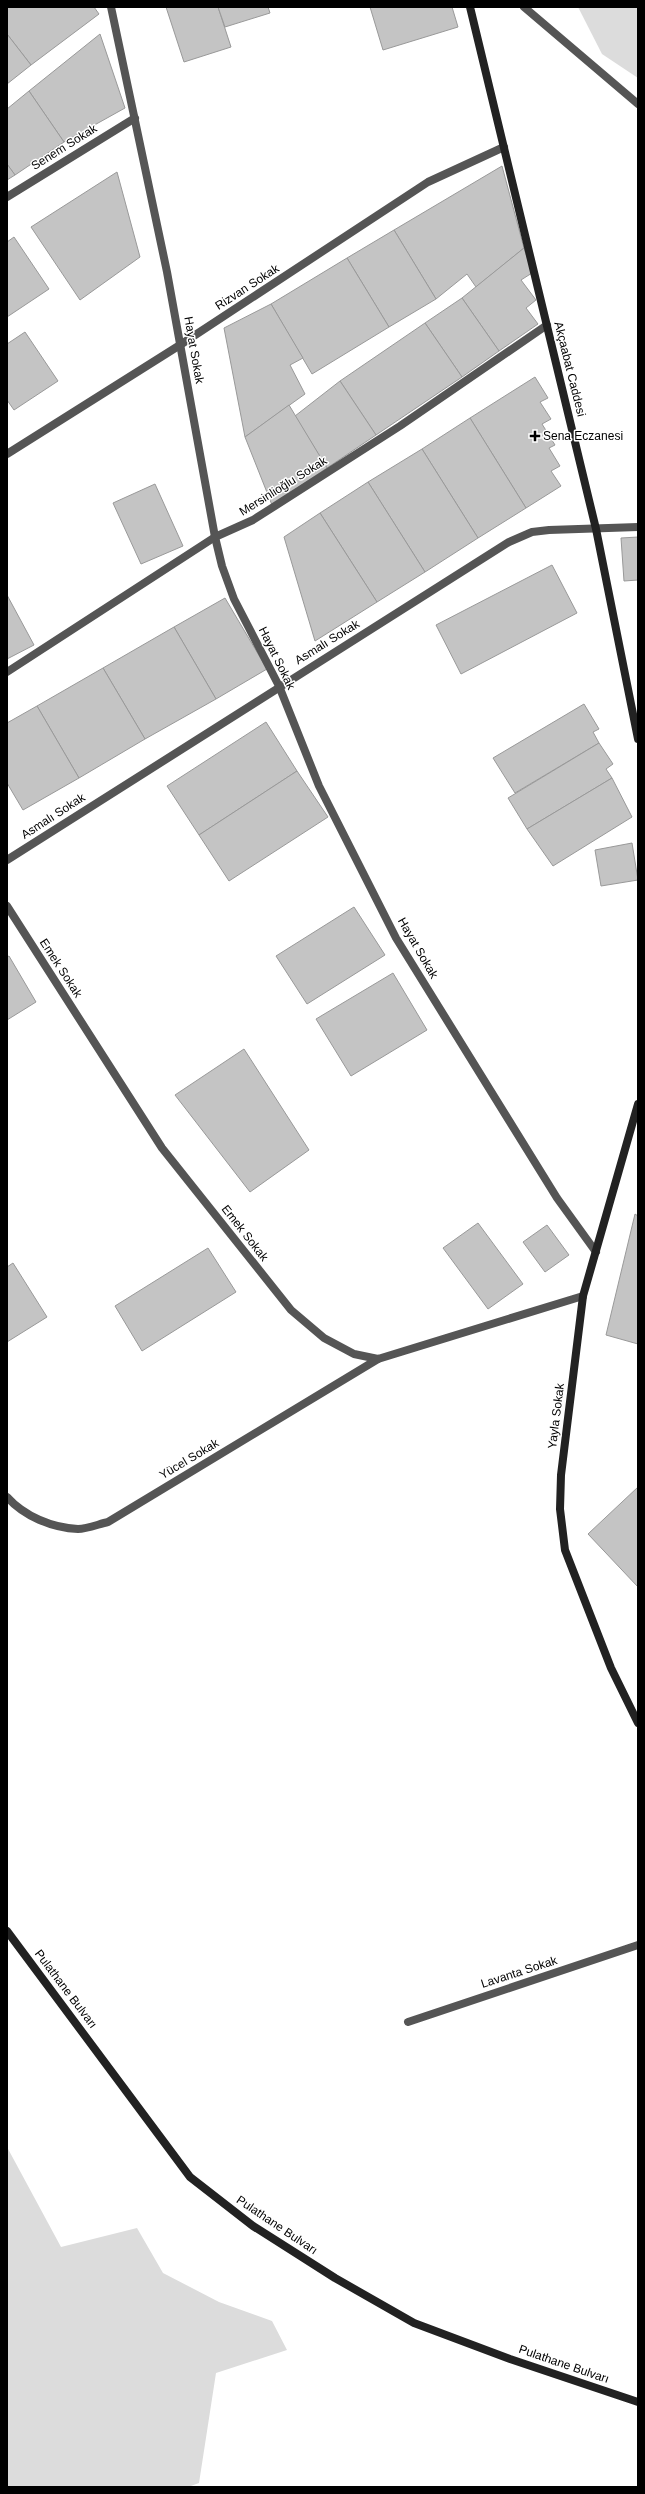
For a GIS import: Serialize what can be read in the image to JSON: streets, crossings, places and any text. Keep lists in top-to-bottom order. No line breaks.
{"streets":{"street":["Senem Sokak","Rizvan Sokak","Hayat Sokak","Akçaabat Caddesi","Mersinlioğlu Sokak","Asmalı Sokak","Emek Sokak","Yayla Sokak","Yücel Sokak","Lavanta Sokak","Pulathane Bulvarı"]},"crossings":[["Senem Sokak","Hayat Sokak"],["Rizvan Sokak","Hayat Sokak"],["Rizvan Sokak","Akçaabat Caddesi"],["Hayat Sokak","Mersinlioğlu Sokak"],["Hayat Sokak","Asmalı Sokak"],["Hayat Sokak","Yayla Sokak"],["Akçaabat Caddesi","Mersinlioğlu Sokak"],["Akçaabat Caddesi","Asmalı Sokak"],["Emek Sokak","Yayla Sokak"],["Emek Sokak","Yücel Sokak"]],"places":{"health":["Sena Eczanesi"]}}
